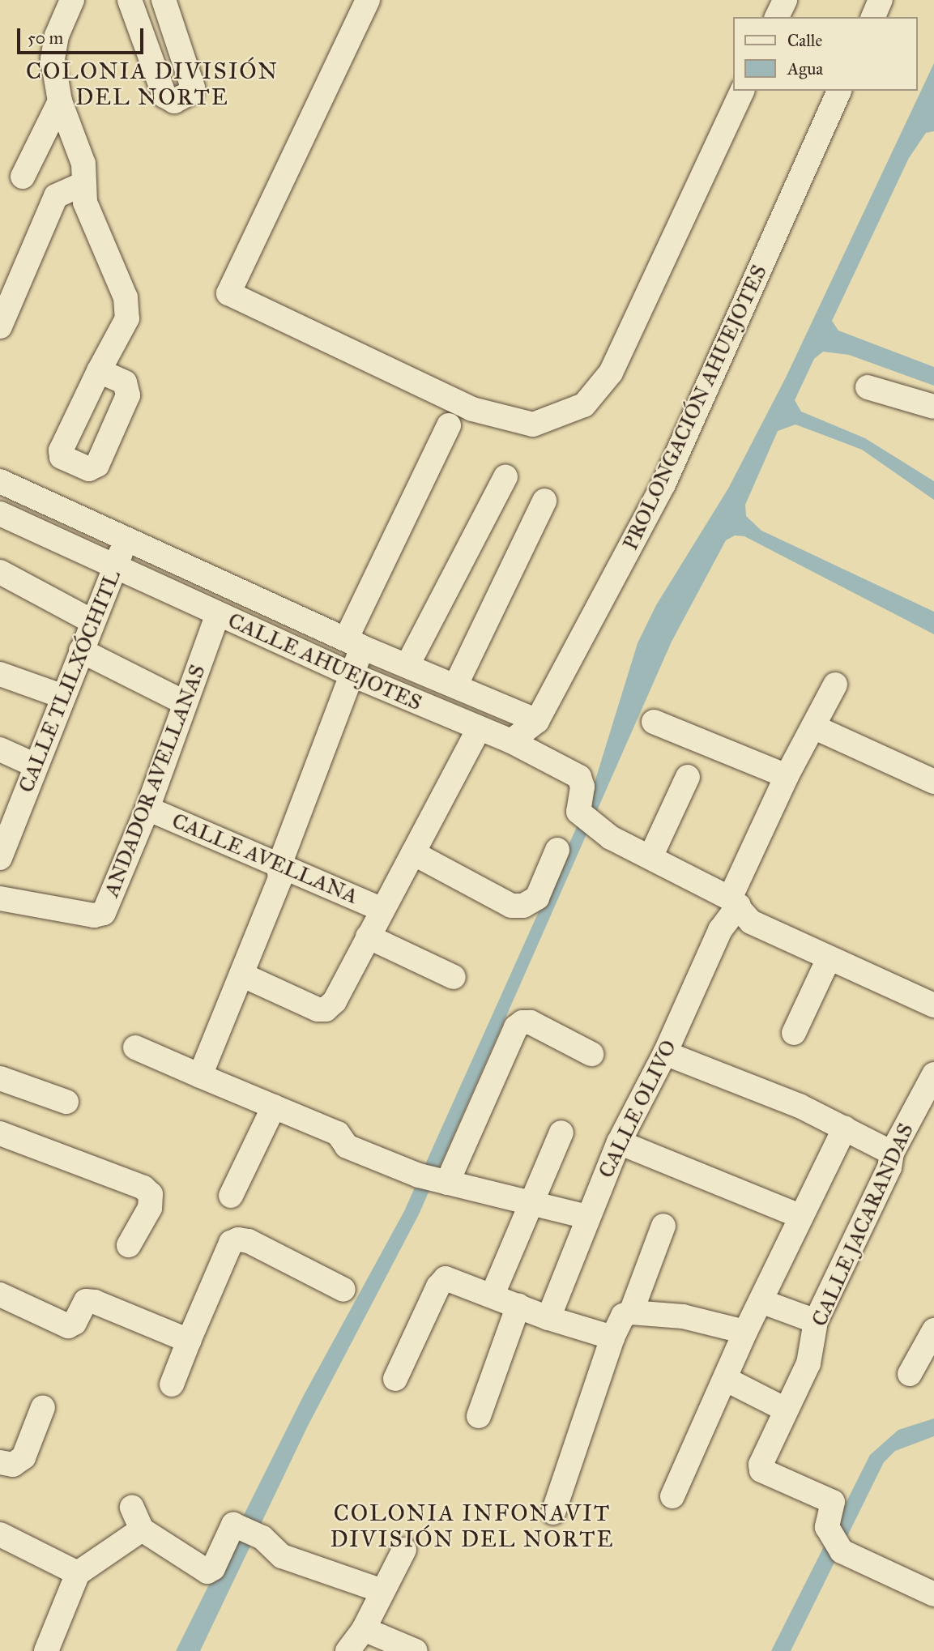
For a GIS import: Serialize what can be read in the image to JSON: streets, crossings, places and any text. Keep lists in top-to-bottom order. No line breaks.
{"streets":{"street":["PROLONGACIÓN AHUEJOTES","CALLE AHUEJOTES","CALLE TLILXÓCHITL","ANDADOR AVELLANAS","CALLE AVELLANA","CALLE OLIVO","CALLE JACARANDAS"]},"crossings":[["PROLONGACIÓN AHUEJOTES","CALLE AHUEJOTES"],["CALLE AHUEJOTES","CALLE TLILXÓCHITL"],["CALLE AHUEJOTES","ANDADOR AVELLANAS"],["CALLE AHUEJOTES","CALLE OLIVO"],["ANDADOR AVELLANAS","CALLE AVELLANA"]],"districts":["COLONIA DIVISIÓN DEL NORTE","COLONIA INFONAVIT DIVISIÓN DEL NORTE"],"legend":["Calle","Agua"],"scale_bar":"50 m"}
